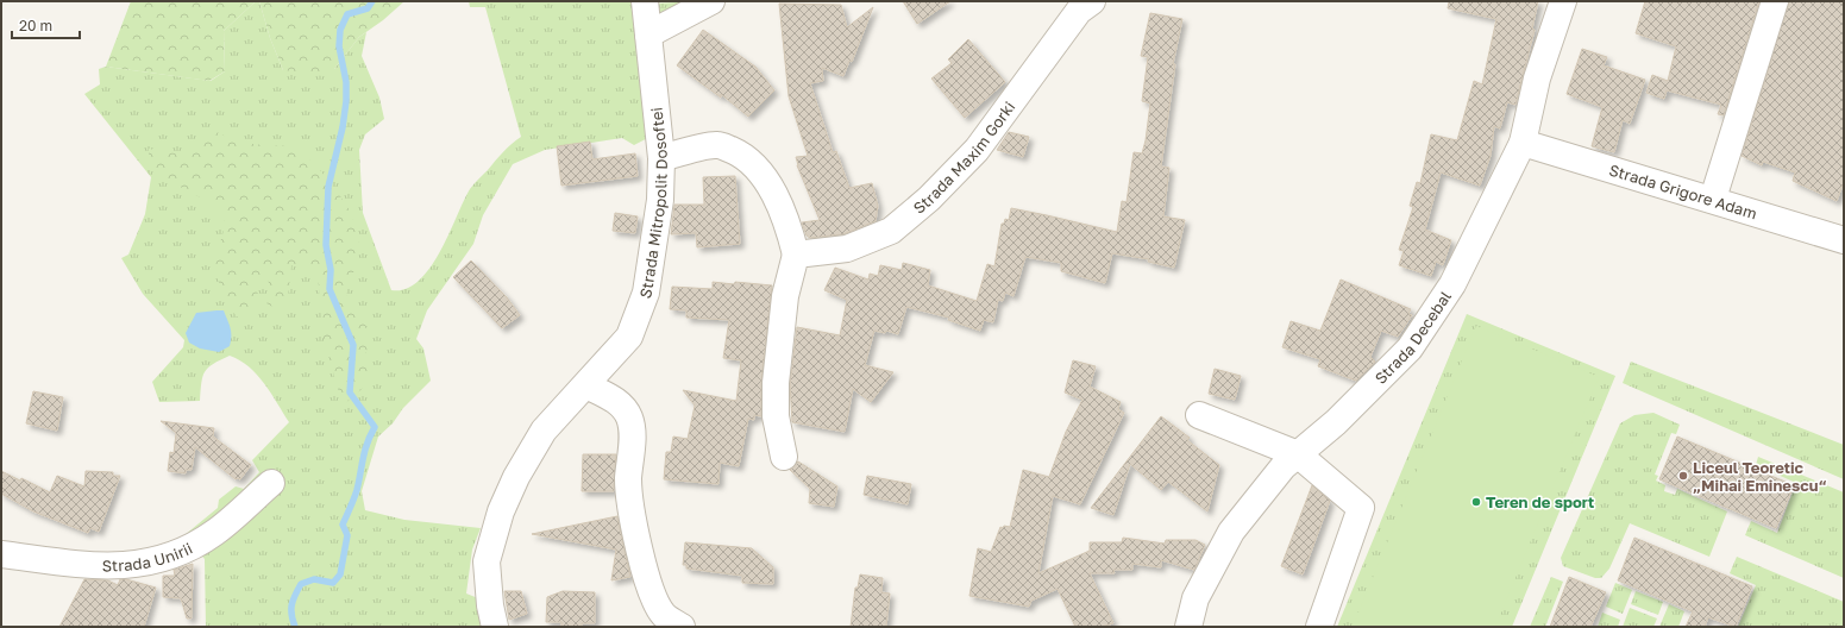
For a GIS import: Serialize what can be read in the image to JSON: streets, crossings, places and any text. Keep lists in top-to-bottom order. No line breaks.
{"streets":{"street":["Strada Maxim Gorki","Strada Grigore Adam","Strada Mitropolit Dosoftei","Strada Decebal","Strada Unirii"]},"crossings":[["Strada Grigore Adam","Strada Decebal"]],"places":["Liceul Teoretic „Mihai Eminescu“","Teren de sport"],"scale_bar":"20 m"}
